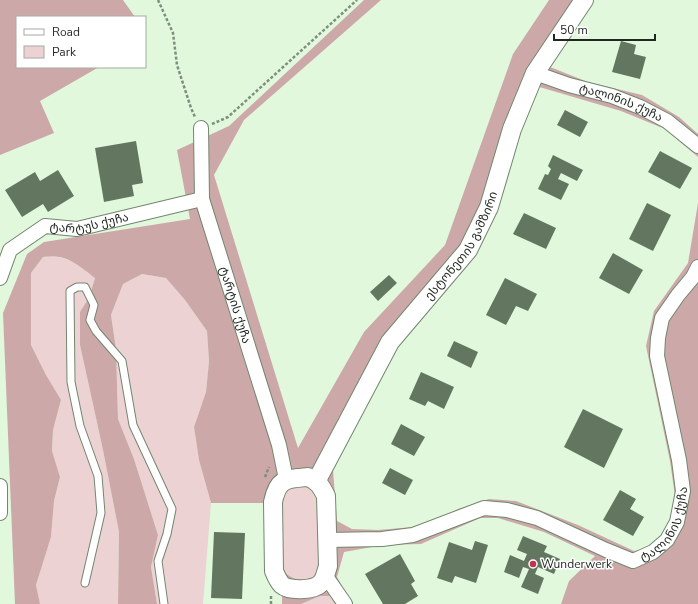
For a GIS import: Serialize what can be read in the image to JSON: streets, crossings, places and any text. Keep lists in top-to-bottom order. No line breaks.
{"streets":{"street":["ტალინის ქუჩა","ტარტუს ქუჩა","ესტონეთის გამზირი","ტარტის ქუჩა"]},"crossings":[["ტალინის ქუჩა","ესტონეთის გამზირი"],["ტარტუს ქუჩა","ტარტის ქუჩა"]],"places":["Wunderwerk"],"legend":["Road","Park"],"scale_bar":"50 m"}
